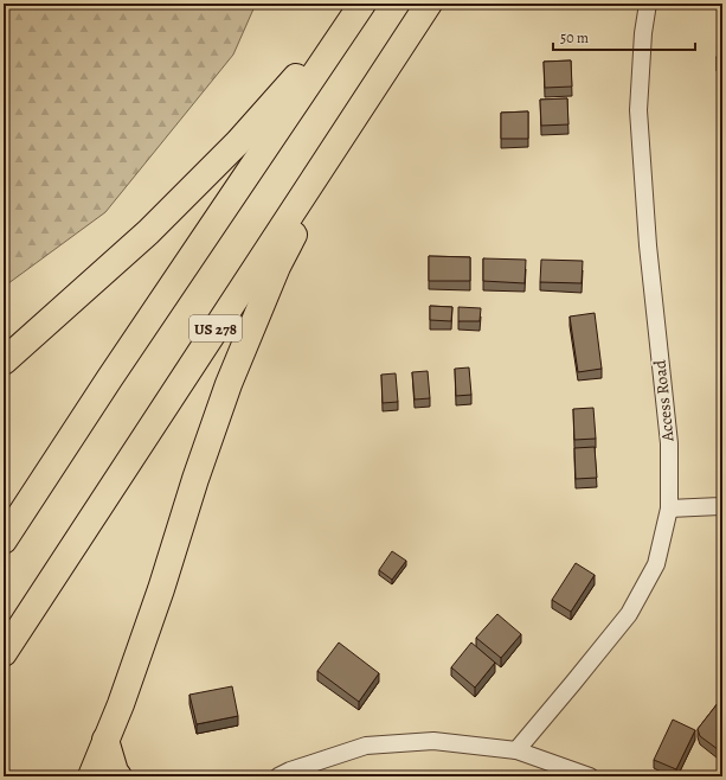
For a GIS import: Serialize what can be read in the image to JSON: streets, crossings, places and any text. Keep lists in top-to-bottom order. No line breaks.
{"streets":{"highway":["US 278"],"street":["Access Road"]},"scale_bar":"50 m"}
